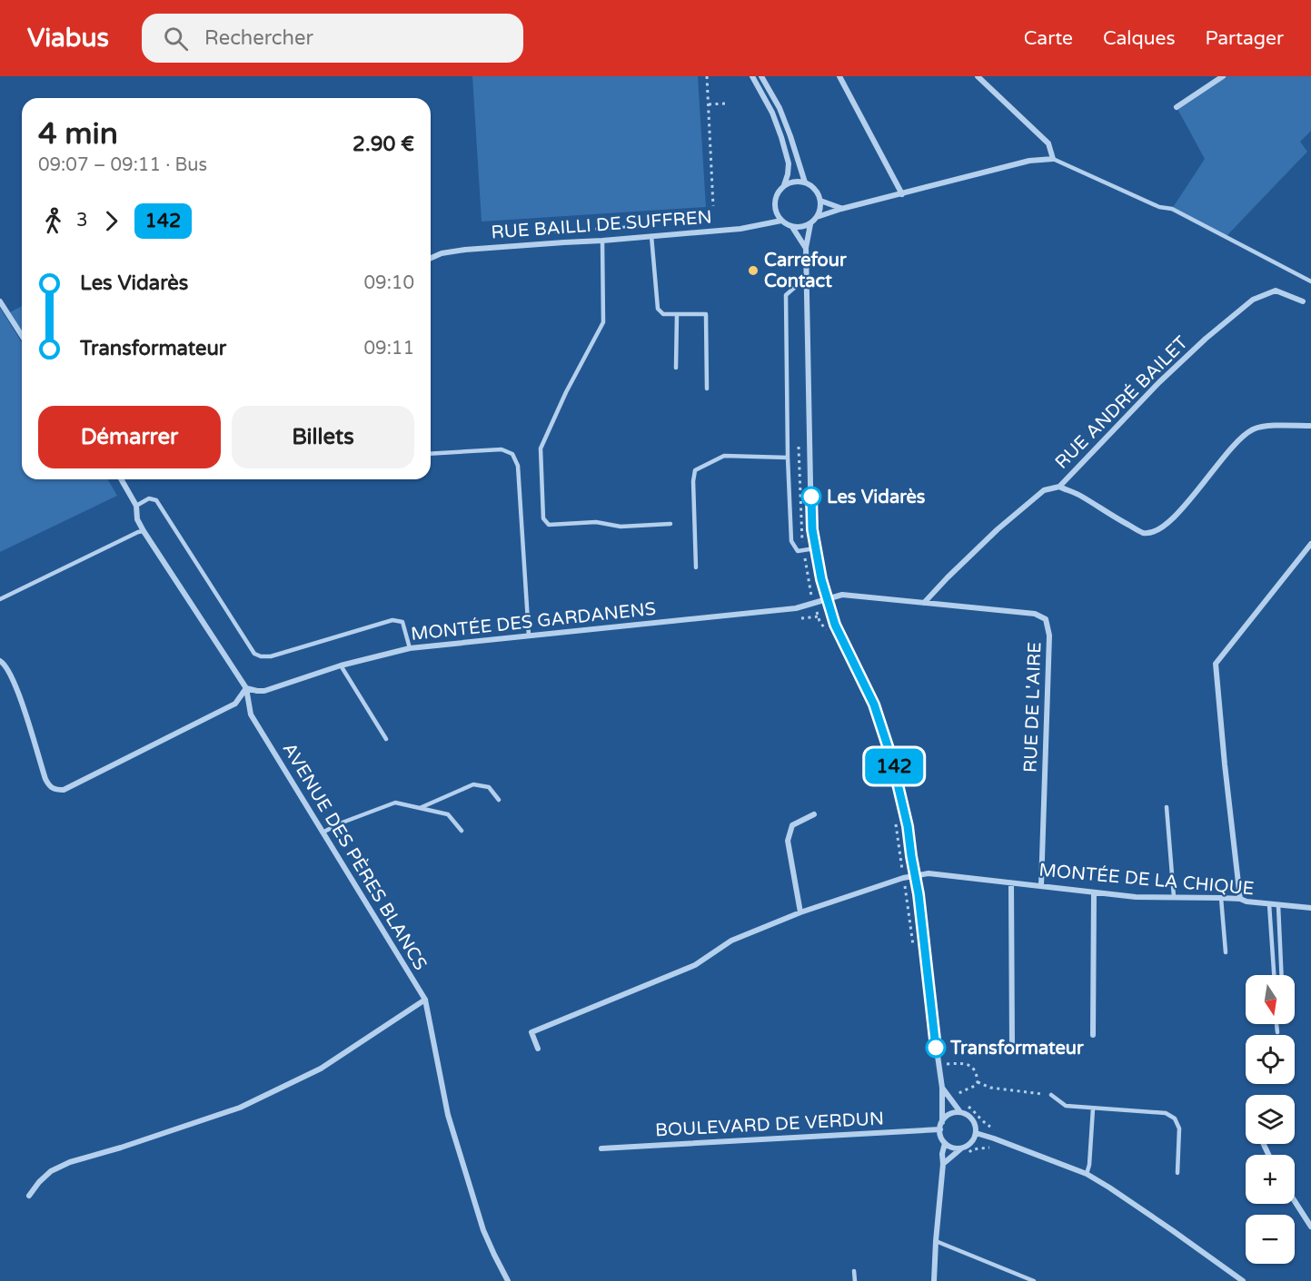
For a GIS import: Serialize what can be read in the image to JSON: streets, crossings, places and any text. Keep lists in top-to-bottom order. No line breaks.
{"streets":{"street":["RUE BAILLI DE SUFFREN","RUE ANDRÉ BAILET","MONTÉE DES GARDANENS","RUE DE L'AIRE","AVENUE DES PÈRES BLANCS","MONTÉE DE LA CHIQUE","BOULEVARD DE VERDUN"]},"crossings":[["RUE ANDRÉ BAILET","RUE DE L'AIRE"],["MONTÉE DES GARDANENS","RUE DE L'AIRE"],["MONTÉE DES GARDANENS","AVENUE DES PÈRES BLANCS"],["RUE DE L'AIRE","MONTÉE DE LA CHIQUE"]],"places":["Carrefour Contact","Les Vidarès","Transformateur"],"lines":["bus line 142"],"north":"bottom","page":{"header":"Viabus","search":"Rechercher","nav":["Carte","Calques","Partager"],"on_map":"142","heading":["4 min","09:07 – 09:11 · Bus","2.90 €"],"legs":["3","142"],"list":[{"name":"Les Vidarès","value":"09:10"},{"name":"Transformateur","value":"09:11"}],"buttons":["Démarrer","Billets"],"map_buttons":["+","−"]}}
